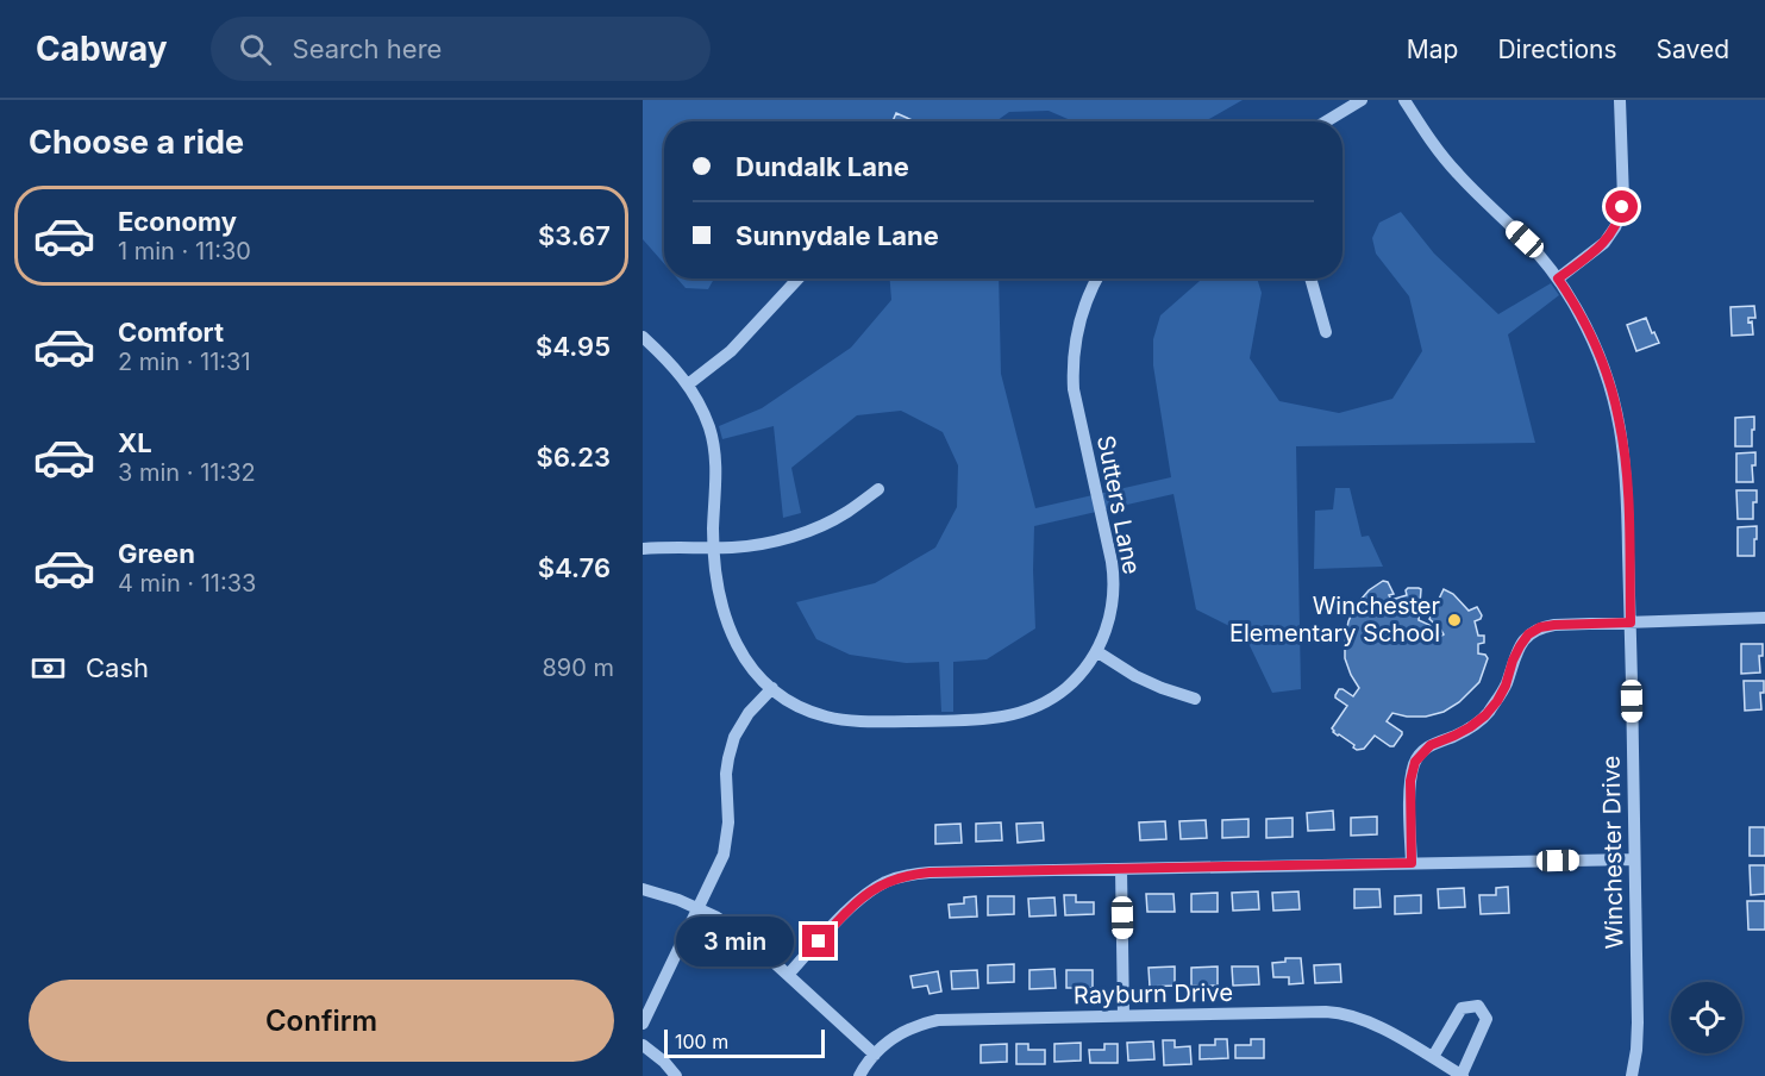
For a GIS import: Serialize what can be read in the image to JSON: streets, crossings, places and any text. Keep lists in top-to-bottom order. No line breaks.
{"streets":{"street":["Sutters Lane","Winchester Drive","Rayburn Drive"]},"places":["Winchester Elementary School"],"scale_bar":"100 m","page":{"header":"Cabway","search":"Search here","nav":["Map","Directions","Saved"],"heading":"Choose a ride","banner":["Dundalk Lane","Sunnydale Lane"],"list":[{"name":"Economy","note":"1 min · 11:30","value":"$3.67"},{"name":"Comfort","note":"2 min · 11:31","value":"$4.95"},{"name":"XL","note":"3 min · 11:32","value":"$6.23"},{"name":"Green","note":"4 min · 11:33","value":"$4.76"}],"pay":["Cash","890 m"],"bubble":"3 min","buttons":"Confirm","scale":"100 m"}}
